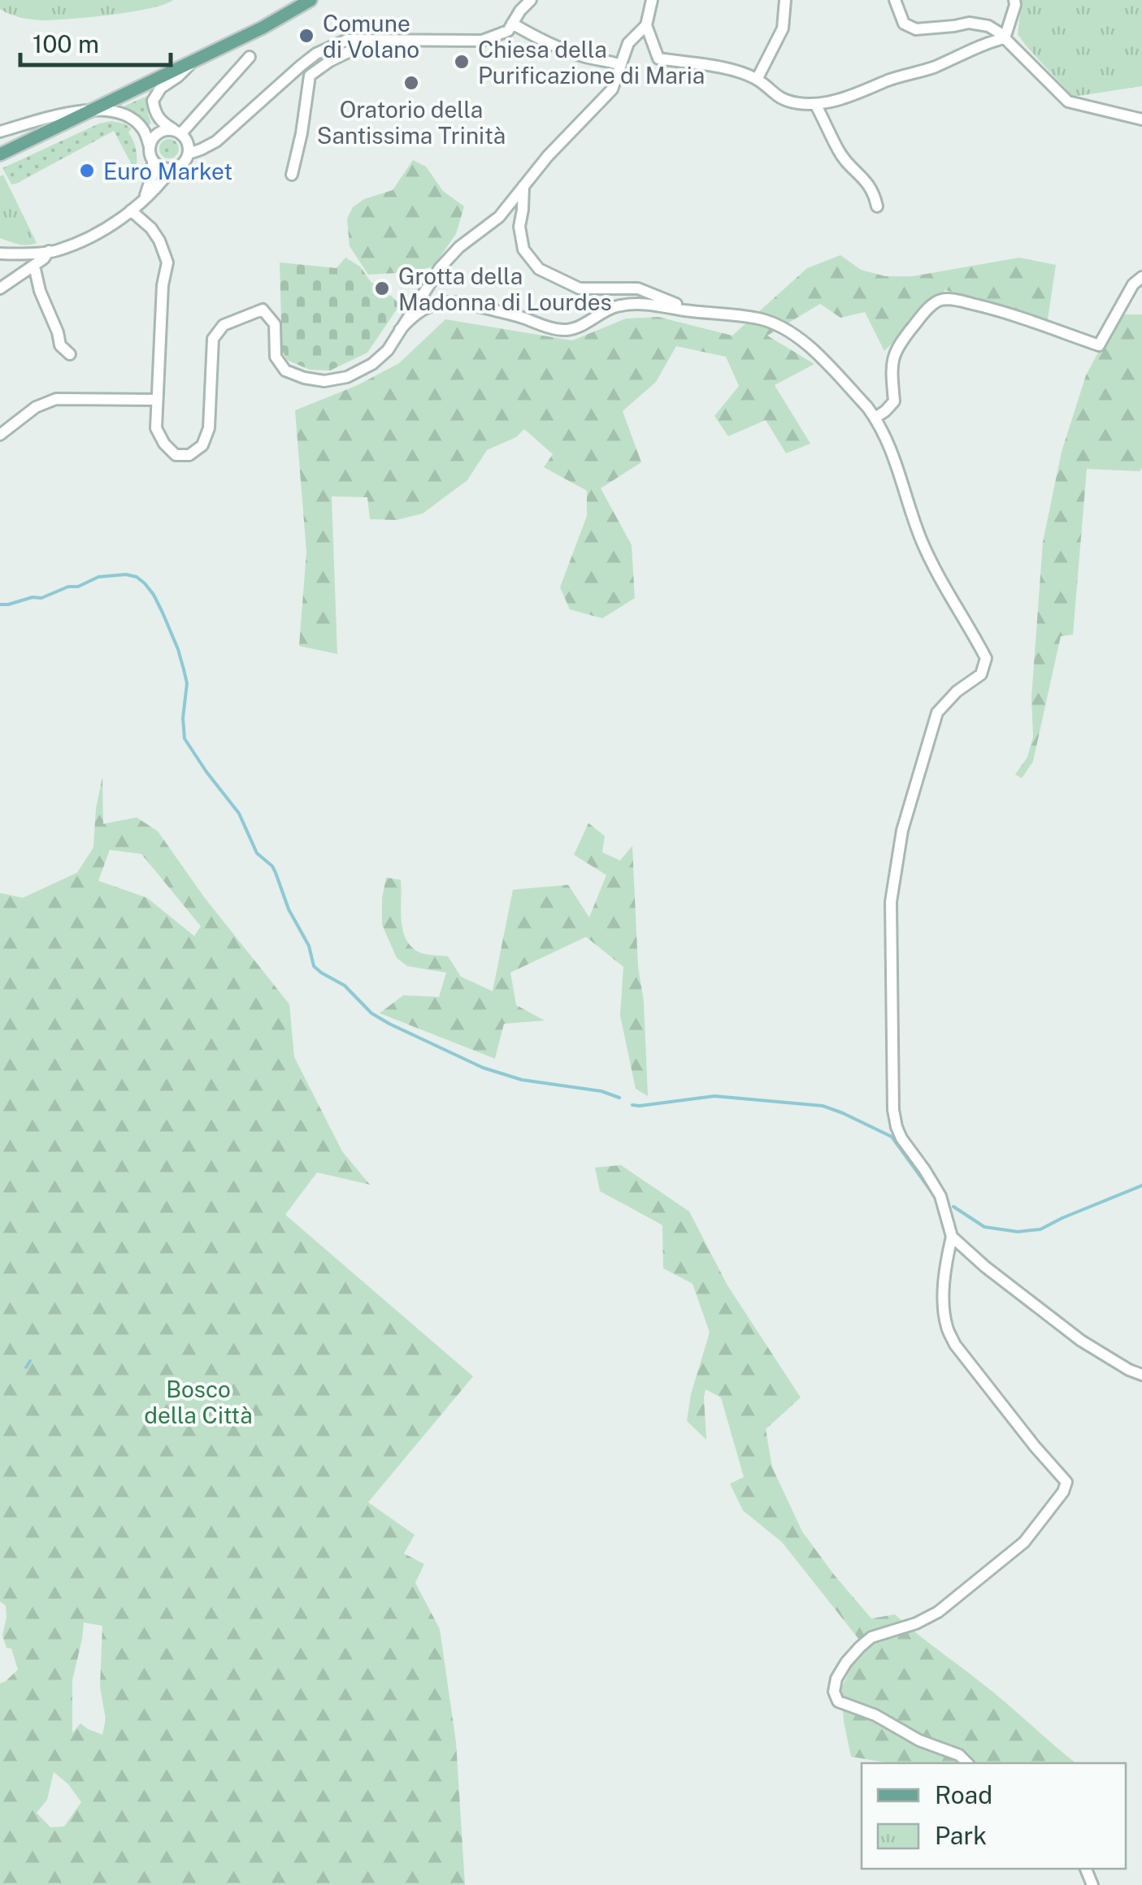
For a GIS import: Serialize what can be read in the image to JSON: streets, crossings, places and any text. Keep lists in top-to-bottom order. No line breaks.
{"parks":["Bosco della Città"],"places":["Comune di Volano","Chiesa della Purificazione di Maria","Oratorio della Santissima Trinità","Euro Market","Grotta della Madonna di Lourdes"],"legend":["Road","Park"],"scale_bar":"100 m"}
